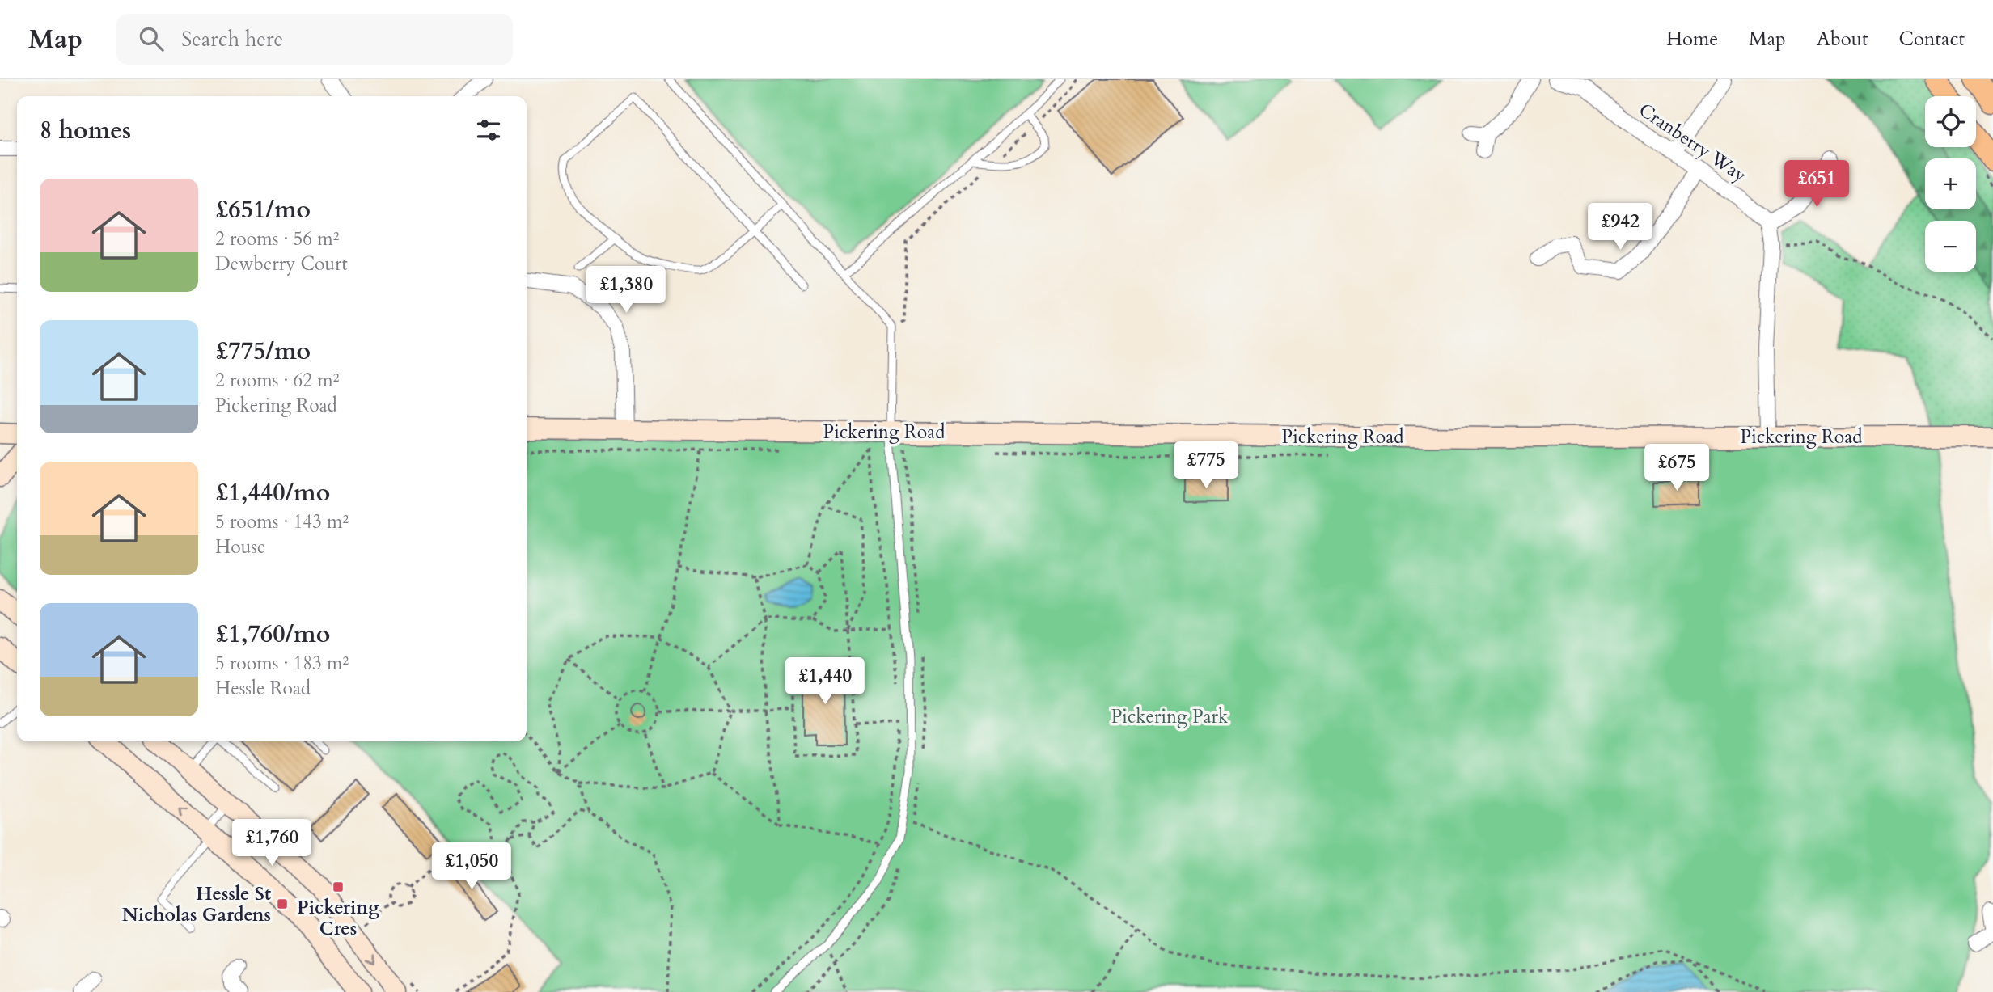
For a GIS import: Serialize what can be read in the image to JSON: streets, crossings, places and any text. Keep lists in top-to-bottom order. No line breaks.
{"streets":{"street":["Cranberry Way","Pickering Road"]},"parks":["Pickering Park"],"places":{"transit":["Pickering Cres","Hessle St Nicholas Gardens"]},"page":{"header":"Map","search":"Search here","nav":["Home","Map","About","Contact"],"map_buttons":["+","−"],"heading":"8 homes","price":["£651","£942","£1,380","£775","£675","£1,440","£1,760","£1,050"],"list":[{"name":"£651/mo","note":"2 rooms · 56 m² · Dewberry Court"},{"name":"£775/mo","note":"2 rooms · 62 m² · Pickering Road"},{"name":"£1,440/mo","note":"5 rooms · 143 m² · House"},{"name":"£1,760/mo","note":"5 rooms · 183 m² · Hessle Road"}]}}
